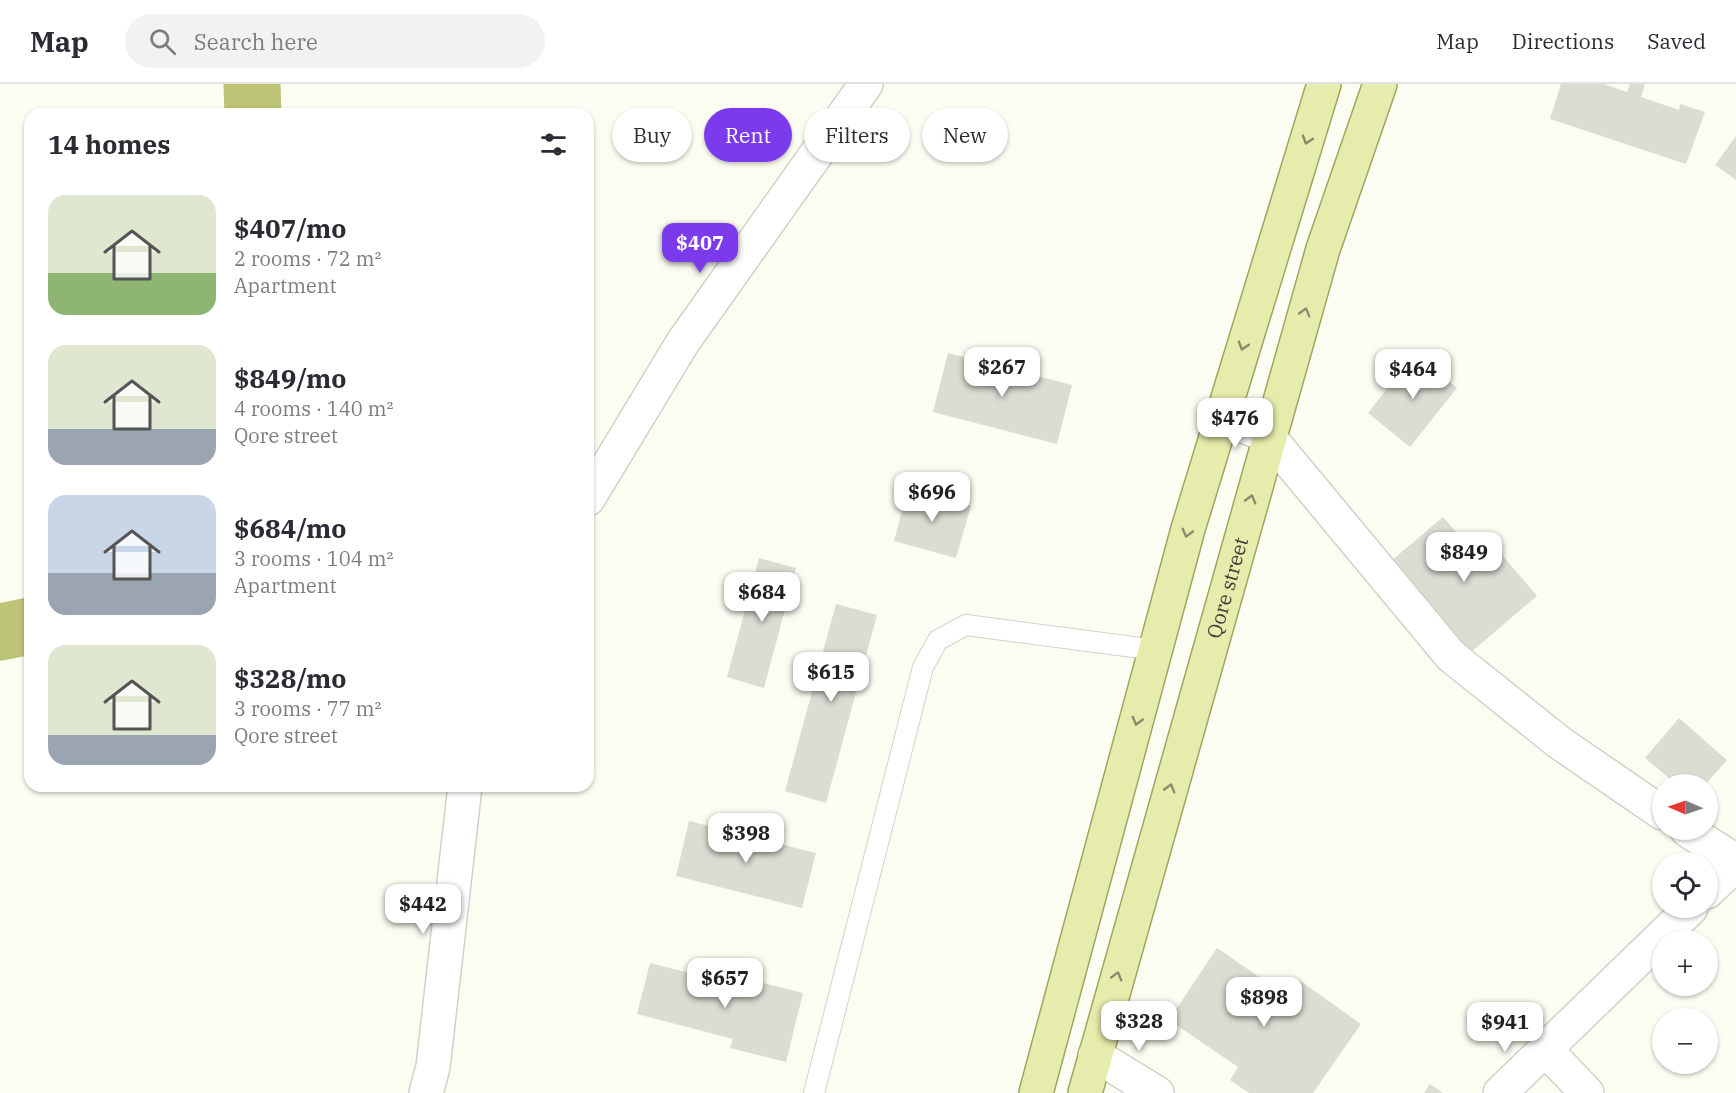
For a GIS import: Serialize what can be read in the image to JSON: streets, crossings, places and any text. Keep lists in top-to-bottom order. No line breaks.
{"streets":{"main road":["Qore street"]},"north":"left","page":{"header":"Map","search":"Search here","nav":["Map","Directions","Saved"],"chip":["Buy","Rent","Filters","New"],"heading":"14 homes","list":[{"name":"$407/mo","note":"2 rooms · 72 m² · Apartment"},{"name":"$849/mo","note":"4 rooms · 140 m² · Qore street"},{"name":"$684/mo","note":"3 rooms · 104 m² · Apartment"},{"name":"$328/mo","note":"3 rooms · 77 m² · Qore street"}],"price":["$407","$267","$464","$476","$696","$849","$684","$615","$398","$442","$657","$898","$328","$941"],"map_buttons":["+","−"]}}
